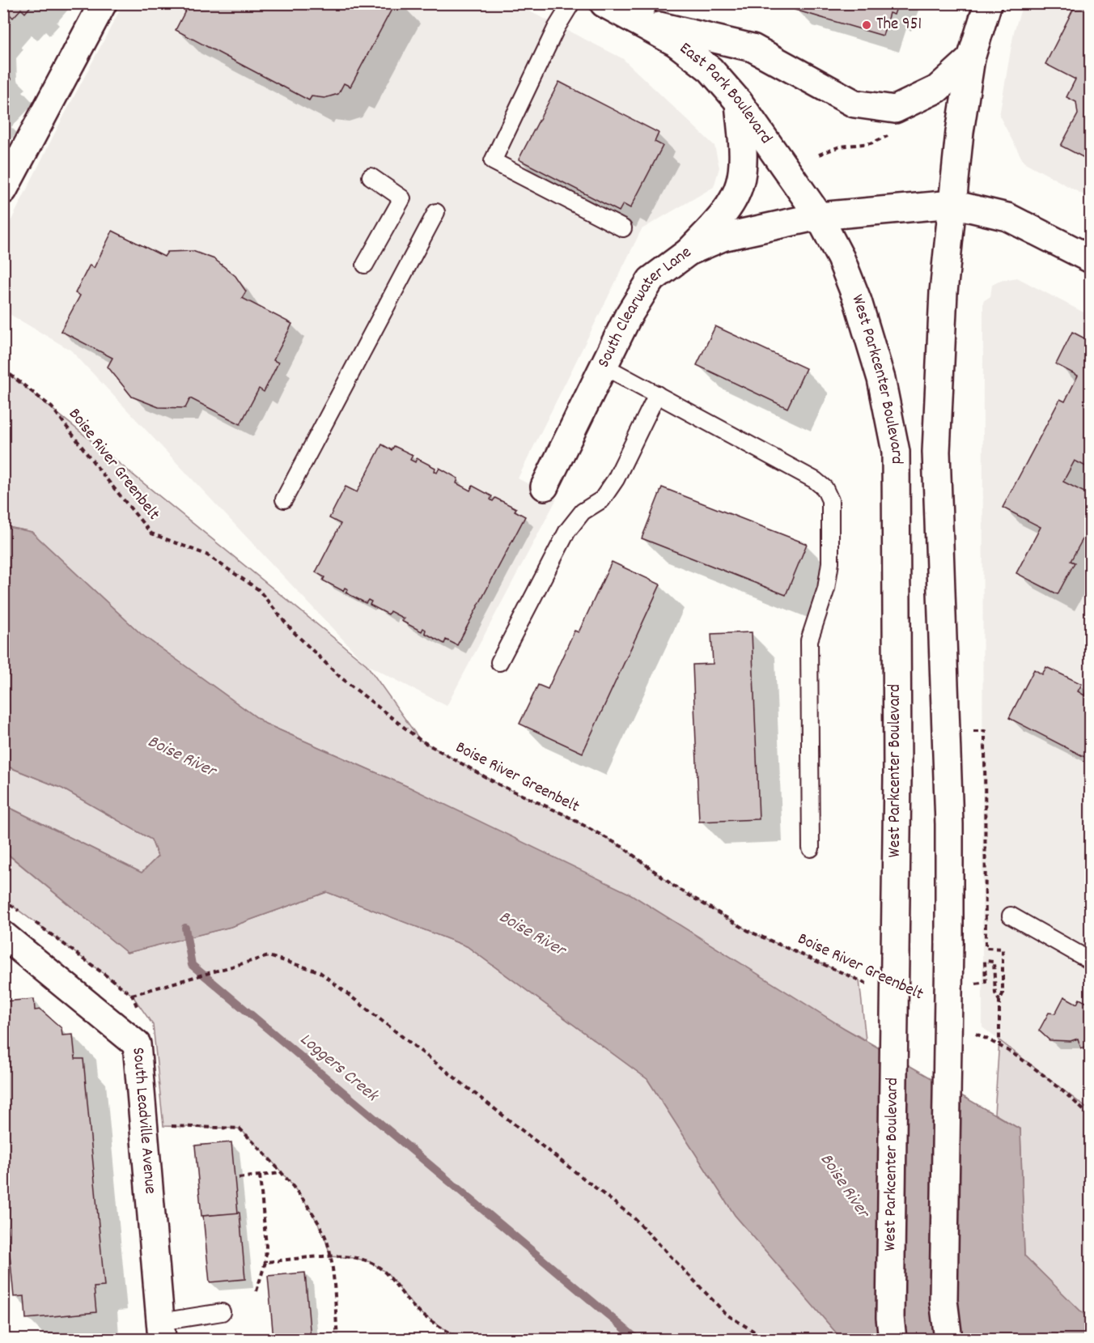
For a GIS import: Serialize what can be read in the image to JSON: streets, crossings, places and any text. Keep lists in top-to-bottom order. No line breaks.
{"streets":{"main road":["East Park Boulevard","South Clearwater Lane","West Parkcenter Boulevard","South Leadville Avenue"],"path":["Boise River Greenbelt"]},"crossings":[["East Park Boulevard","South Clearwater Lane"],["East Park Boulevard","West Parkcenter Boulevard"],["South Clearwater Lane","West Parkcenter Boulevard"]],"water":["Boise River","Loggers Creek"],"places":["The 951"]}
